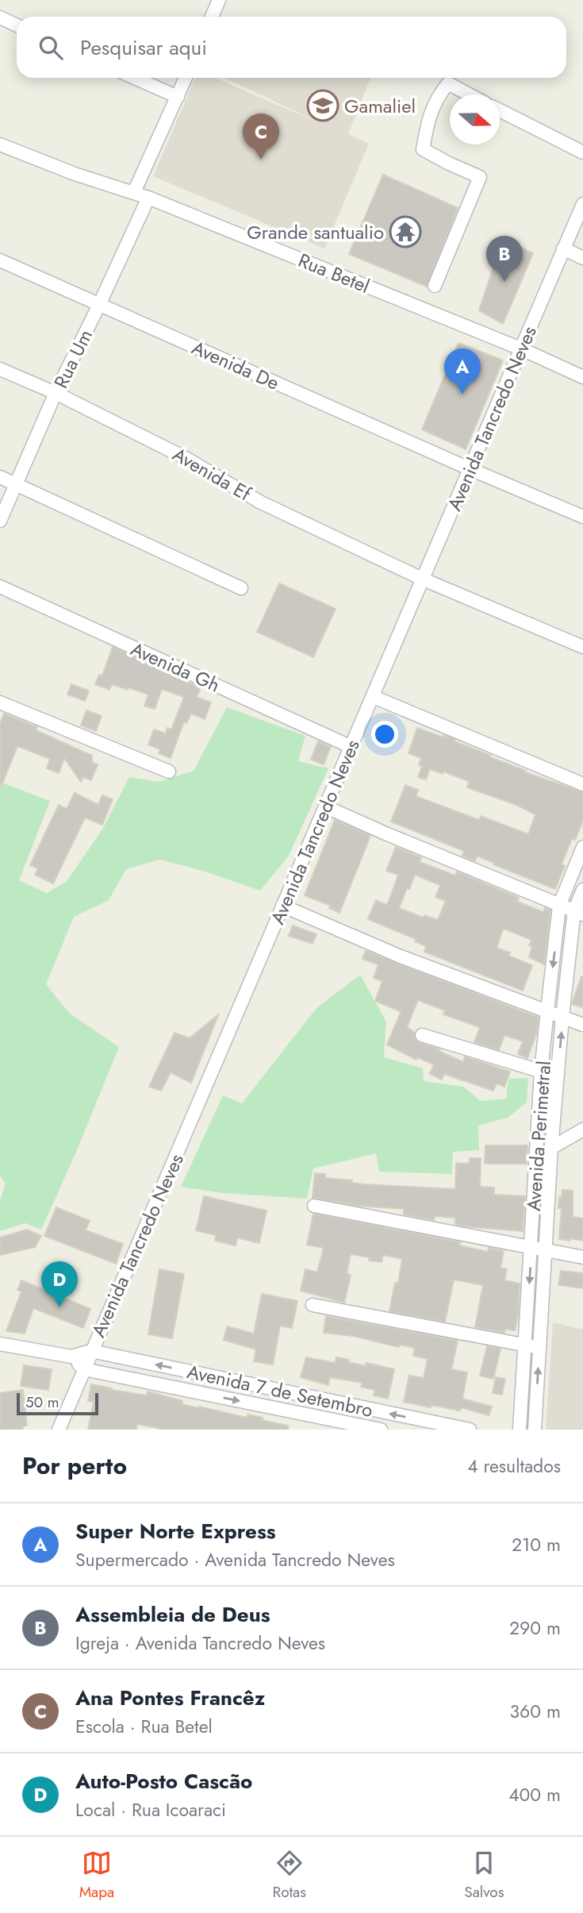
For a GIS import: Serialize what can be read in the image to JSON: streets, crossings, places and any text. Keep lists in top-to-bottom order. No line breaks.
{"streets":{"street":["Rua Betel","Rua Um","Avenida De","Avenida Tancredo Neves","Avenida Ef","Avenida Gh","Avenida Perimetral","Avenida 7 de Setembro"]},"crossings":[["Rua Betel","Rua Um"],["Rua Betel","Avenida Tancredo Neves"],["Rua Um","Avenida De"],["Rua Um","Avenida Ef"],["Avenida De","Avenida Tancredo Neves"],["Avenida Tancredo Neves","Avenida Ef"],["Avenida Tancredo Neves","Avenida Gh"],["Avenida Tancredo Neves","Avenida 7 de Setembro"]],"places":{"school or university":["Gamaliel"],"temple":["Grande santualio"]},"scale_bar":"50 m","north":"right","page":{"search":"Pesquisar aqui","pins":["C","B","A","D"],"scale":"50 m","heading":["Por perto","4 resultados"],"list":[{"mark":"A","name":"Super Norte Express","note":"Supermercado · Avenida Tancredo Neves","value":"210 m"},{"mark":"B","name":"Assembleia de Deus","note":"Igreja · Avenida Tancredo Neves","value":"290 m"},{"mark":"C","name":"Ana Pontes Francêz","note":"Escola · Rua Betel","value":"360 m"},{"mark":"D","name":"Auto-Posto Cascão","note":"Local · Rua Icoaraci","value":"400 m"}],"nav":["Mapa","Rotas","Salvos"]}}
